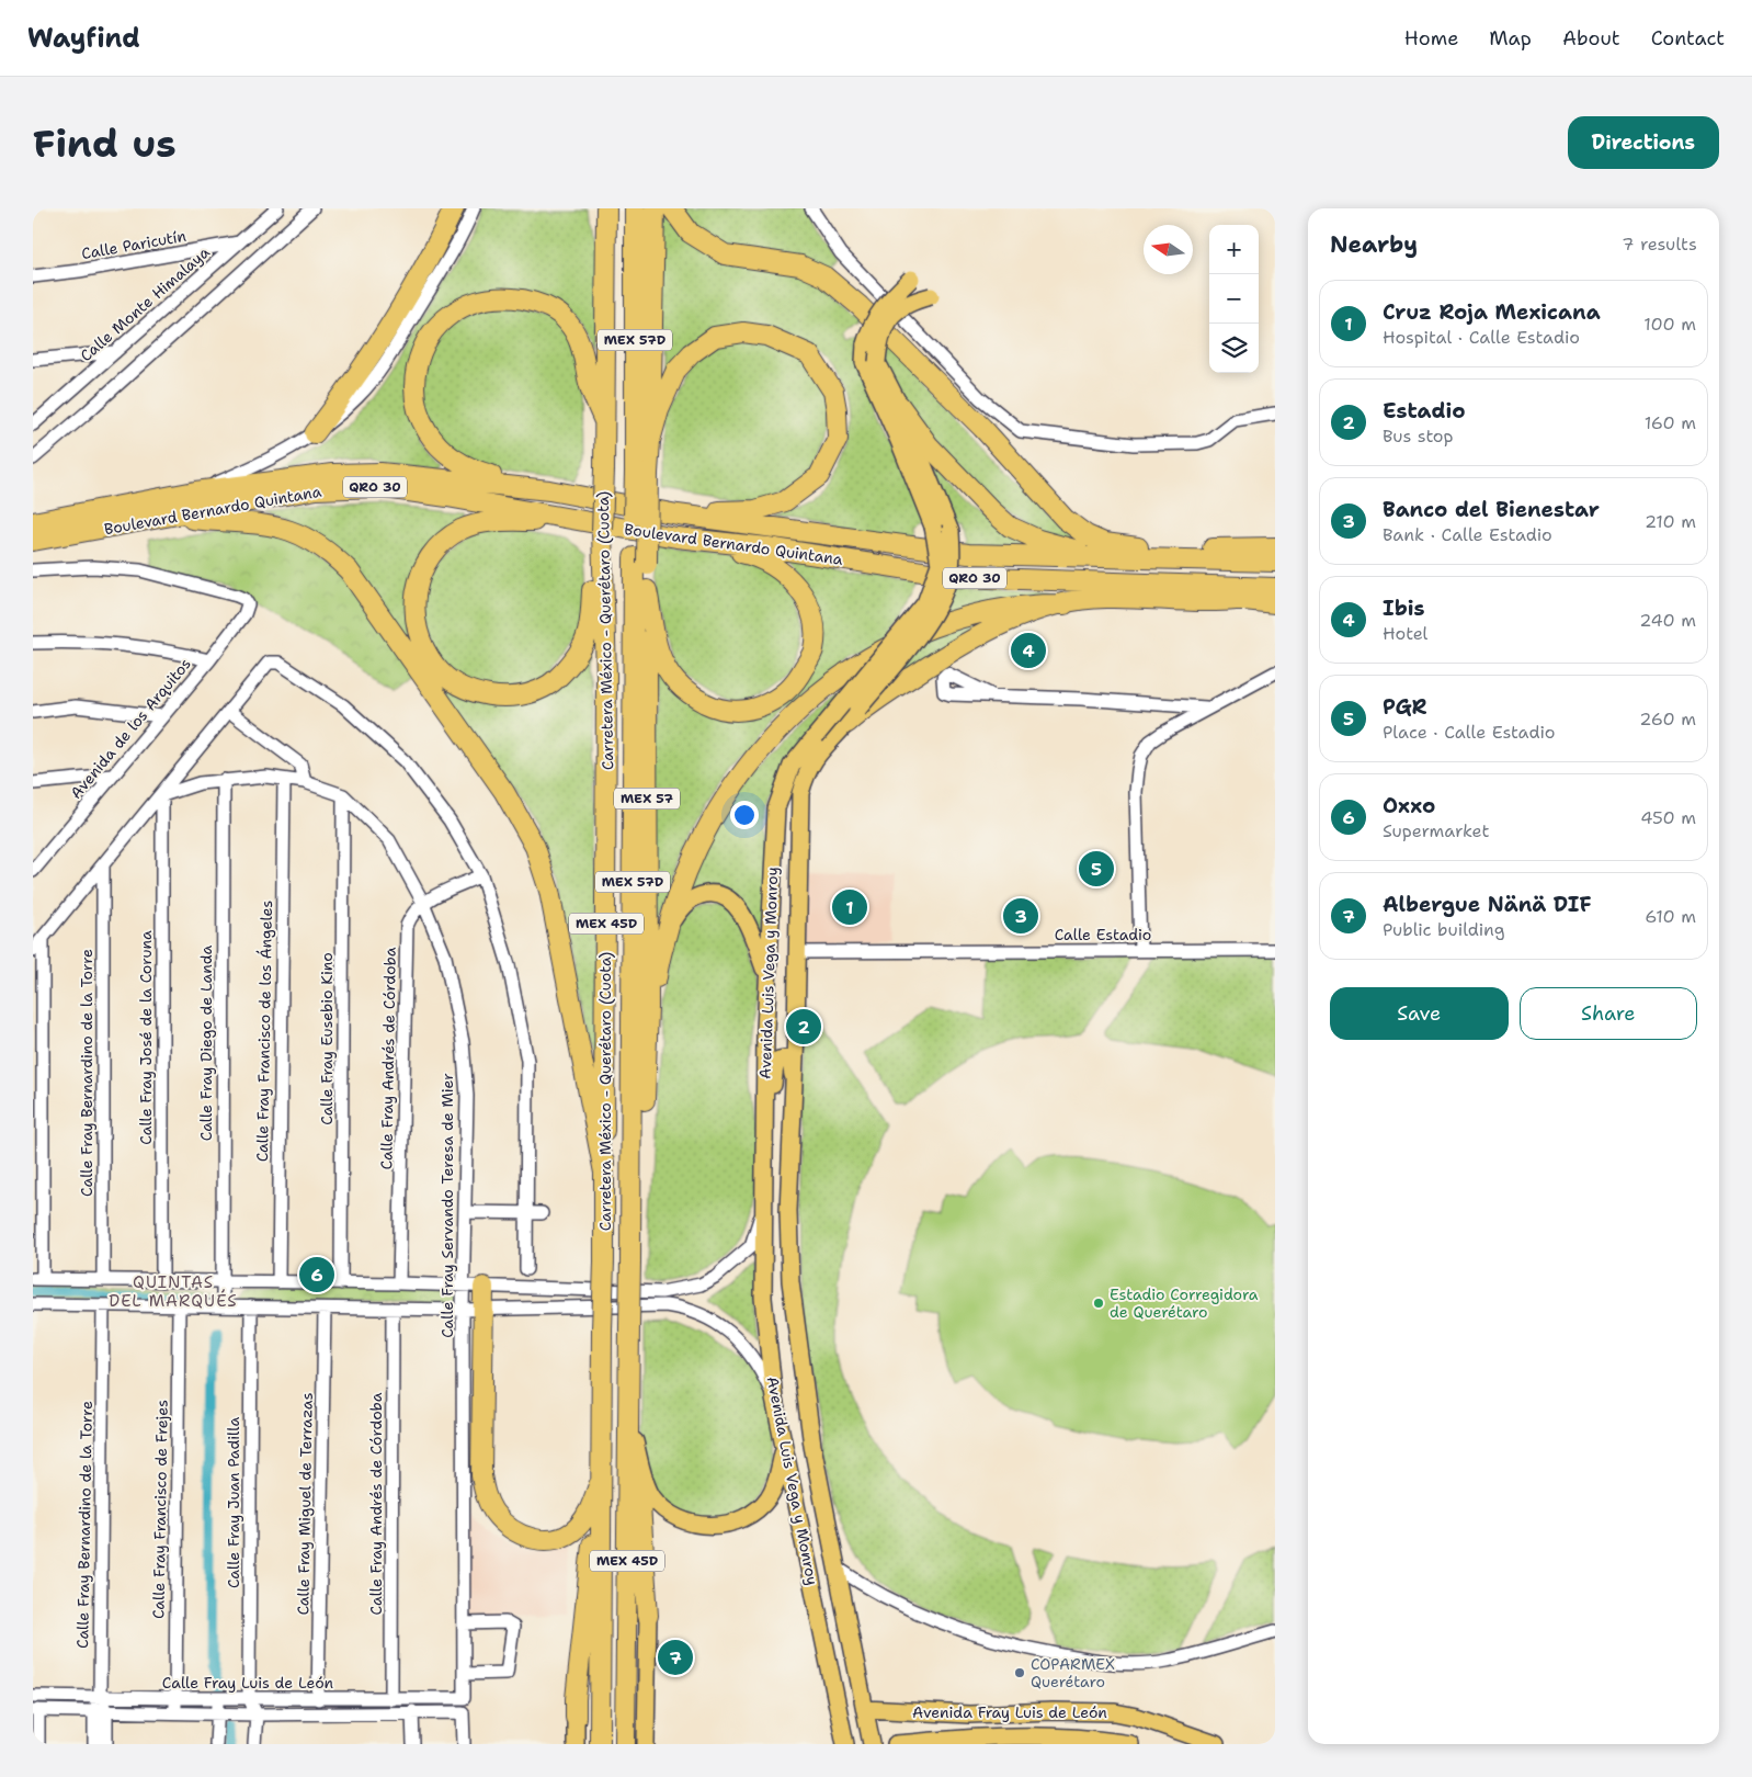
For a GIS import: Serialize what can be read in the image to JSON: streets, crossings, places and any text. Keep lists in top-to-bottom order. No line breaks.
{"streets":{"highway":["MEX 57D","QRO 30","Boulevard Bernardo Quintana","Carretera México - Querétaro (Cuota)","MEX 57","MEX 45D"],"main road":["Avenida Luis Vega y Monroy","Avenida Fray Luis de León"],"street":["Calle Paricutín","Calle Monte Himalaya","Avenida de los Arquitos","Calle Estadio","Calle Fray Francisco de los Ángeles","Calle Fray José de la Coruna","Calle Fray Eusebio Kino","Calle Fray Diego de Landa","Calle Fray Andrés de Córdoba","Calle Fray Bernardino de la Torre","Calle Fray Servando Teresa de Mier","Calle Fray Juan Padilla","Calle Fray Miguel de Terrazas","Calle Fray Francisco de Frejes","Calle Fray Luis de León"]},"crossings":[["Calle Paricutín","Calle Monte Himalaya"],["Calle Estadio","Avenida Luis Vega y Monroy"],["Avenida Luis Vega y Monroy","Avenida Fray Luis de León"],["Calle Fray Francisco de los Ángeles","Calle Fray Servando Teresa de Mier"],["Calle Fray José de la Coruna","Calle Fray Servando Teresa de Mier"],["Calle Fray Eusebio Kino","Calle Fray Servando Teresa de Mier"],["Calle Fray Diego de Landa","Calle Fray Servando Teresa de Mier"],["Calle Fray Andrés de Córdoba","Calle Fray Servando Teresa de Mier"],["Calle Fray Andrés de Córdoba","Calle Fray Luis de León"],["Calle Fray Bernardino de la Torre","Calle Fray Luis de León"],["Calle Fray Servando Teresa de Mier","Calle Fray Luis de León"],["Calle Fray Juan Padilla","Calle Fray Luis de León"],["Calle Fray Miguel de Terrazas","Calle Fray Luis de León"],["Calle Fray Francisco de Frejes","Calle Fray Luis de León"]],"districts":["QUINTAS DEL MARQUÉS"],"places":["Estadio Corregidora de Querétaro","COPARMEX Querétaro"],"north":"left","page":{"header":"Wayfind","nav":["Home","Map","About","Contact"],"buttons":["Directions",["Save","Share"]],"title":"Find us","heading":["Nearby","7 results"],"map_buttons":["+","−"],"list":[{"mark":"1","name":"Cruz Roja Mexicana","note":"Hospital · Calle Estadio","value":"100 m"},{"mark":"2","name":"Estadio","note":"Bus stop","value":"160 m"},{"mark":"3","name":"Banco del Bienestar","note":"Bank · Calle Estadio","value":"210 m"},{"mark":"4","name":"Ibis","note":"Hotel","value":"240 m"},{"mark":"5","name":"PGR","note":"Place · Calle Estadio","value":"260 m"},{"mark":"6","name":"Oxxo","note":"Supermarket","value":"450 m"},{"mark":"7","name":"Albergue Nänä DIF","note":"Public building","value":"610 m"}],"pins":["4","5","1","3","2","6","7"]}}
